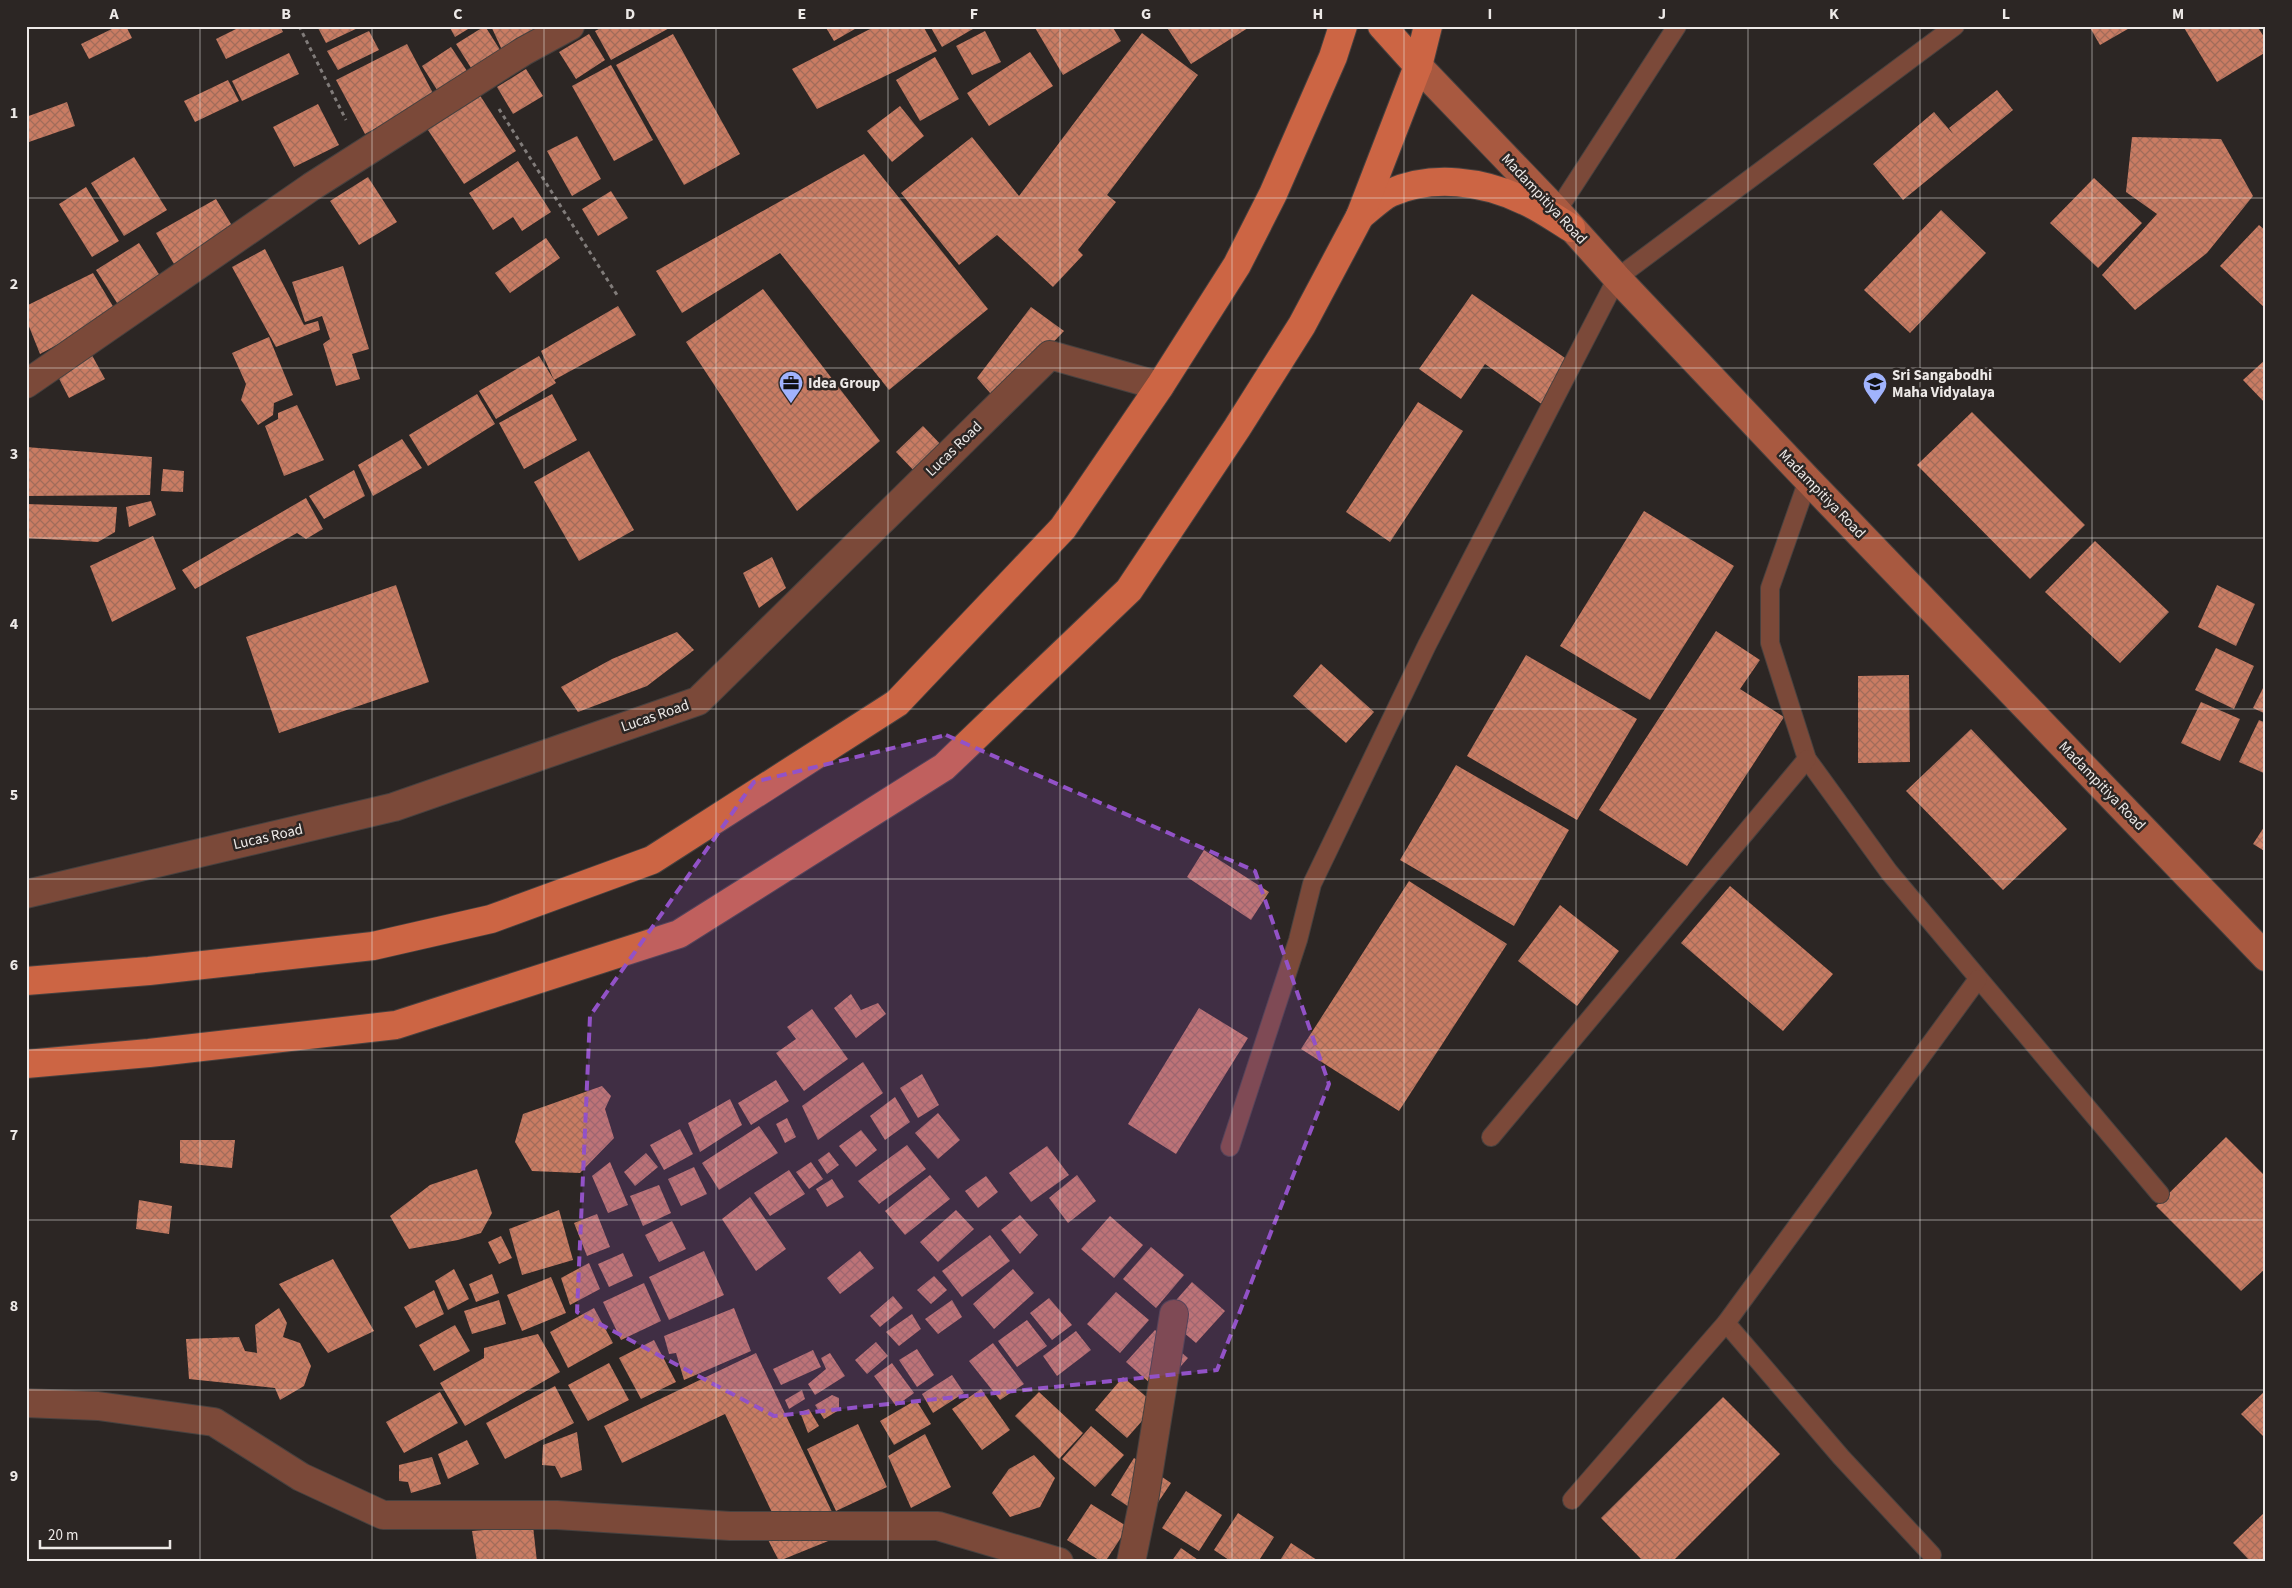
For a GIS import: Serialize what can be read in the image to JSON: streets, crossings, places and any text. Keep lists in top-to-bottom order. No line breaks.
{"streets":{"main road":["Madampitiya Road"],"street":["Lucas Road"]},"places":{"office":["Idea Group"],"school or university":["Sri Sangabodhi Maha Vidyalaya"]},"scale_bar":"20 m","grid":{"columns":["A","B","C","D","E","F","G","H","I","J","K","L","M"],"rows":["1","2","3","4","5","6","7","8","9"]}}
